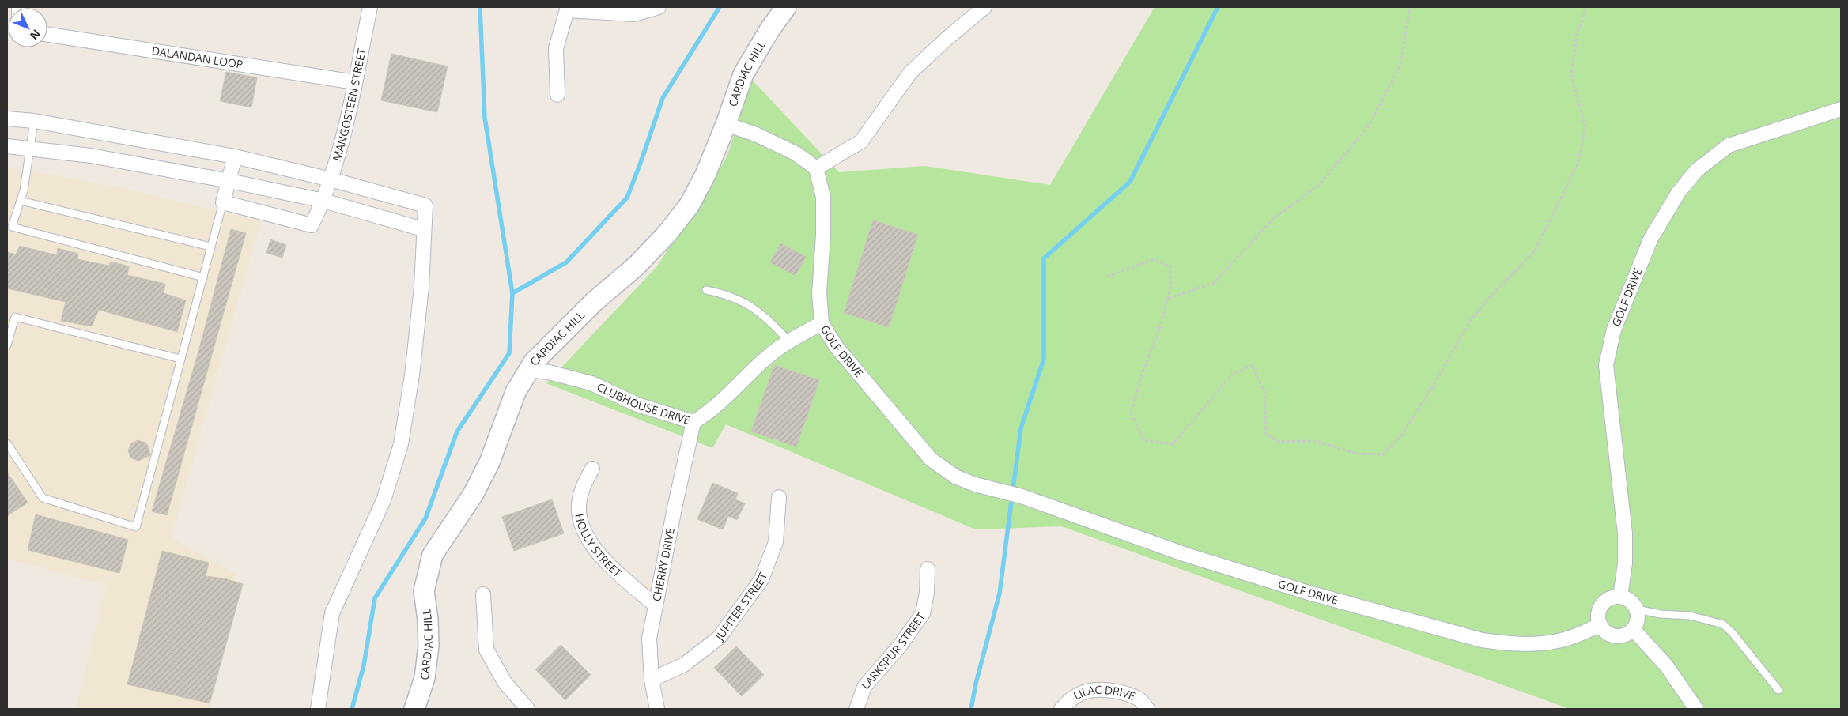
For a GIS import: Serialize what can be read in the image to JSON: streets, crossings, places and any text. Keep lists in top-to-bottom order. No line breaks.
{"streets":{"main road":["CARDIAC HILL"],"street":["DALANDAN LOOP","MANGOSTEEN STREET","GOLF DRIVE","CLUBHOUSE DRIVE","HOLLY STREET","CHERRY DRIVE","JUPITER STREET","LARKSPUR STREET","LILAC DRIVE"]},"crossings":[["DALANDAN LOOP","MANGOSTEEN STREET"],["CARDIAC HILL","CLUBHOUSE DRIVE"],["GOLF DRIVE","CLUBHOUSE DRIVE"],["CLUBHOUSE DRIVE","CHERRY DRIVE"],["HOLLY STREET","CHERRY DRIVE"],["CHERRY DRIVE","JUPITER STREET"]],"north":"bottom right"}
